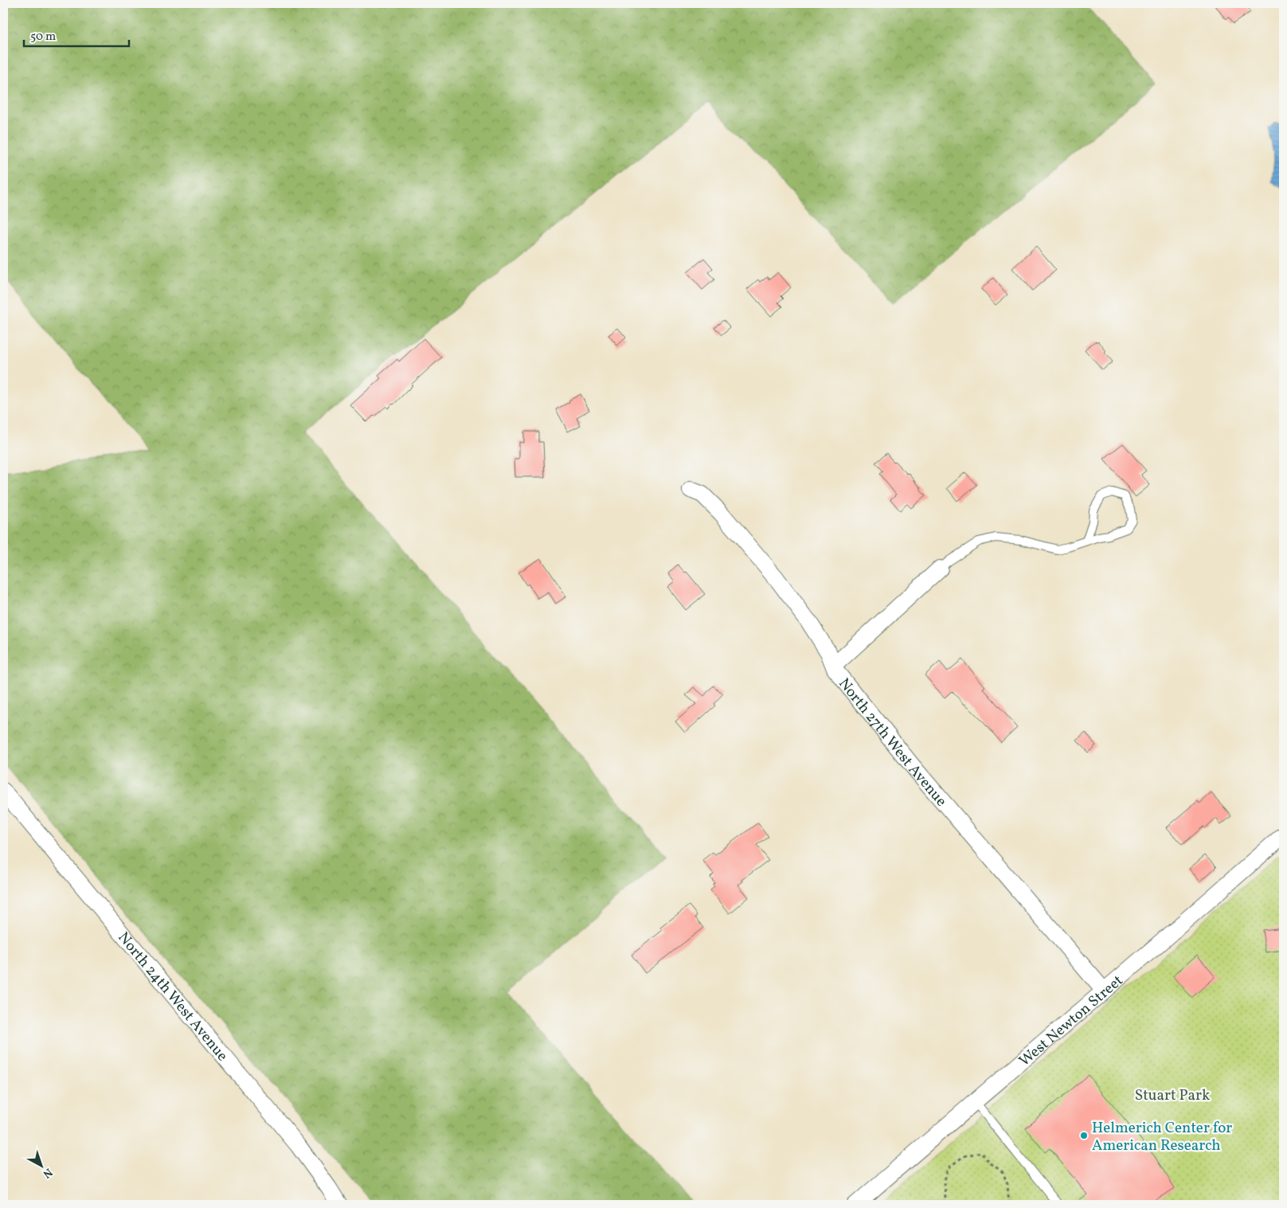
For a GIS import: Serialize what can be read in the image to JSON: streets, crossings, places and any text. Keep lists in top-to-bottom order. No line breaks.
{"streets":{"street":["North 27th West Avenue","North 24th West Avenue","West Newton Street"]},"crossings":[["North 27th West Avenue","West Newton Street"]],"parks":["Stuart Park"],"places":["Helmerich Center for American Research"],"scale_bar":"50 m","north":"bottom right"}
